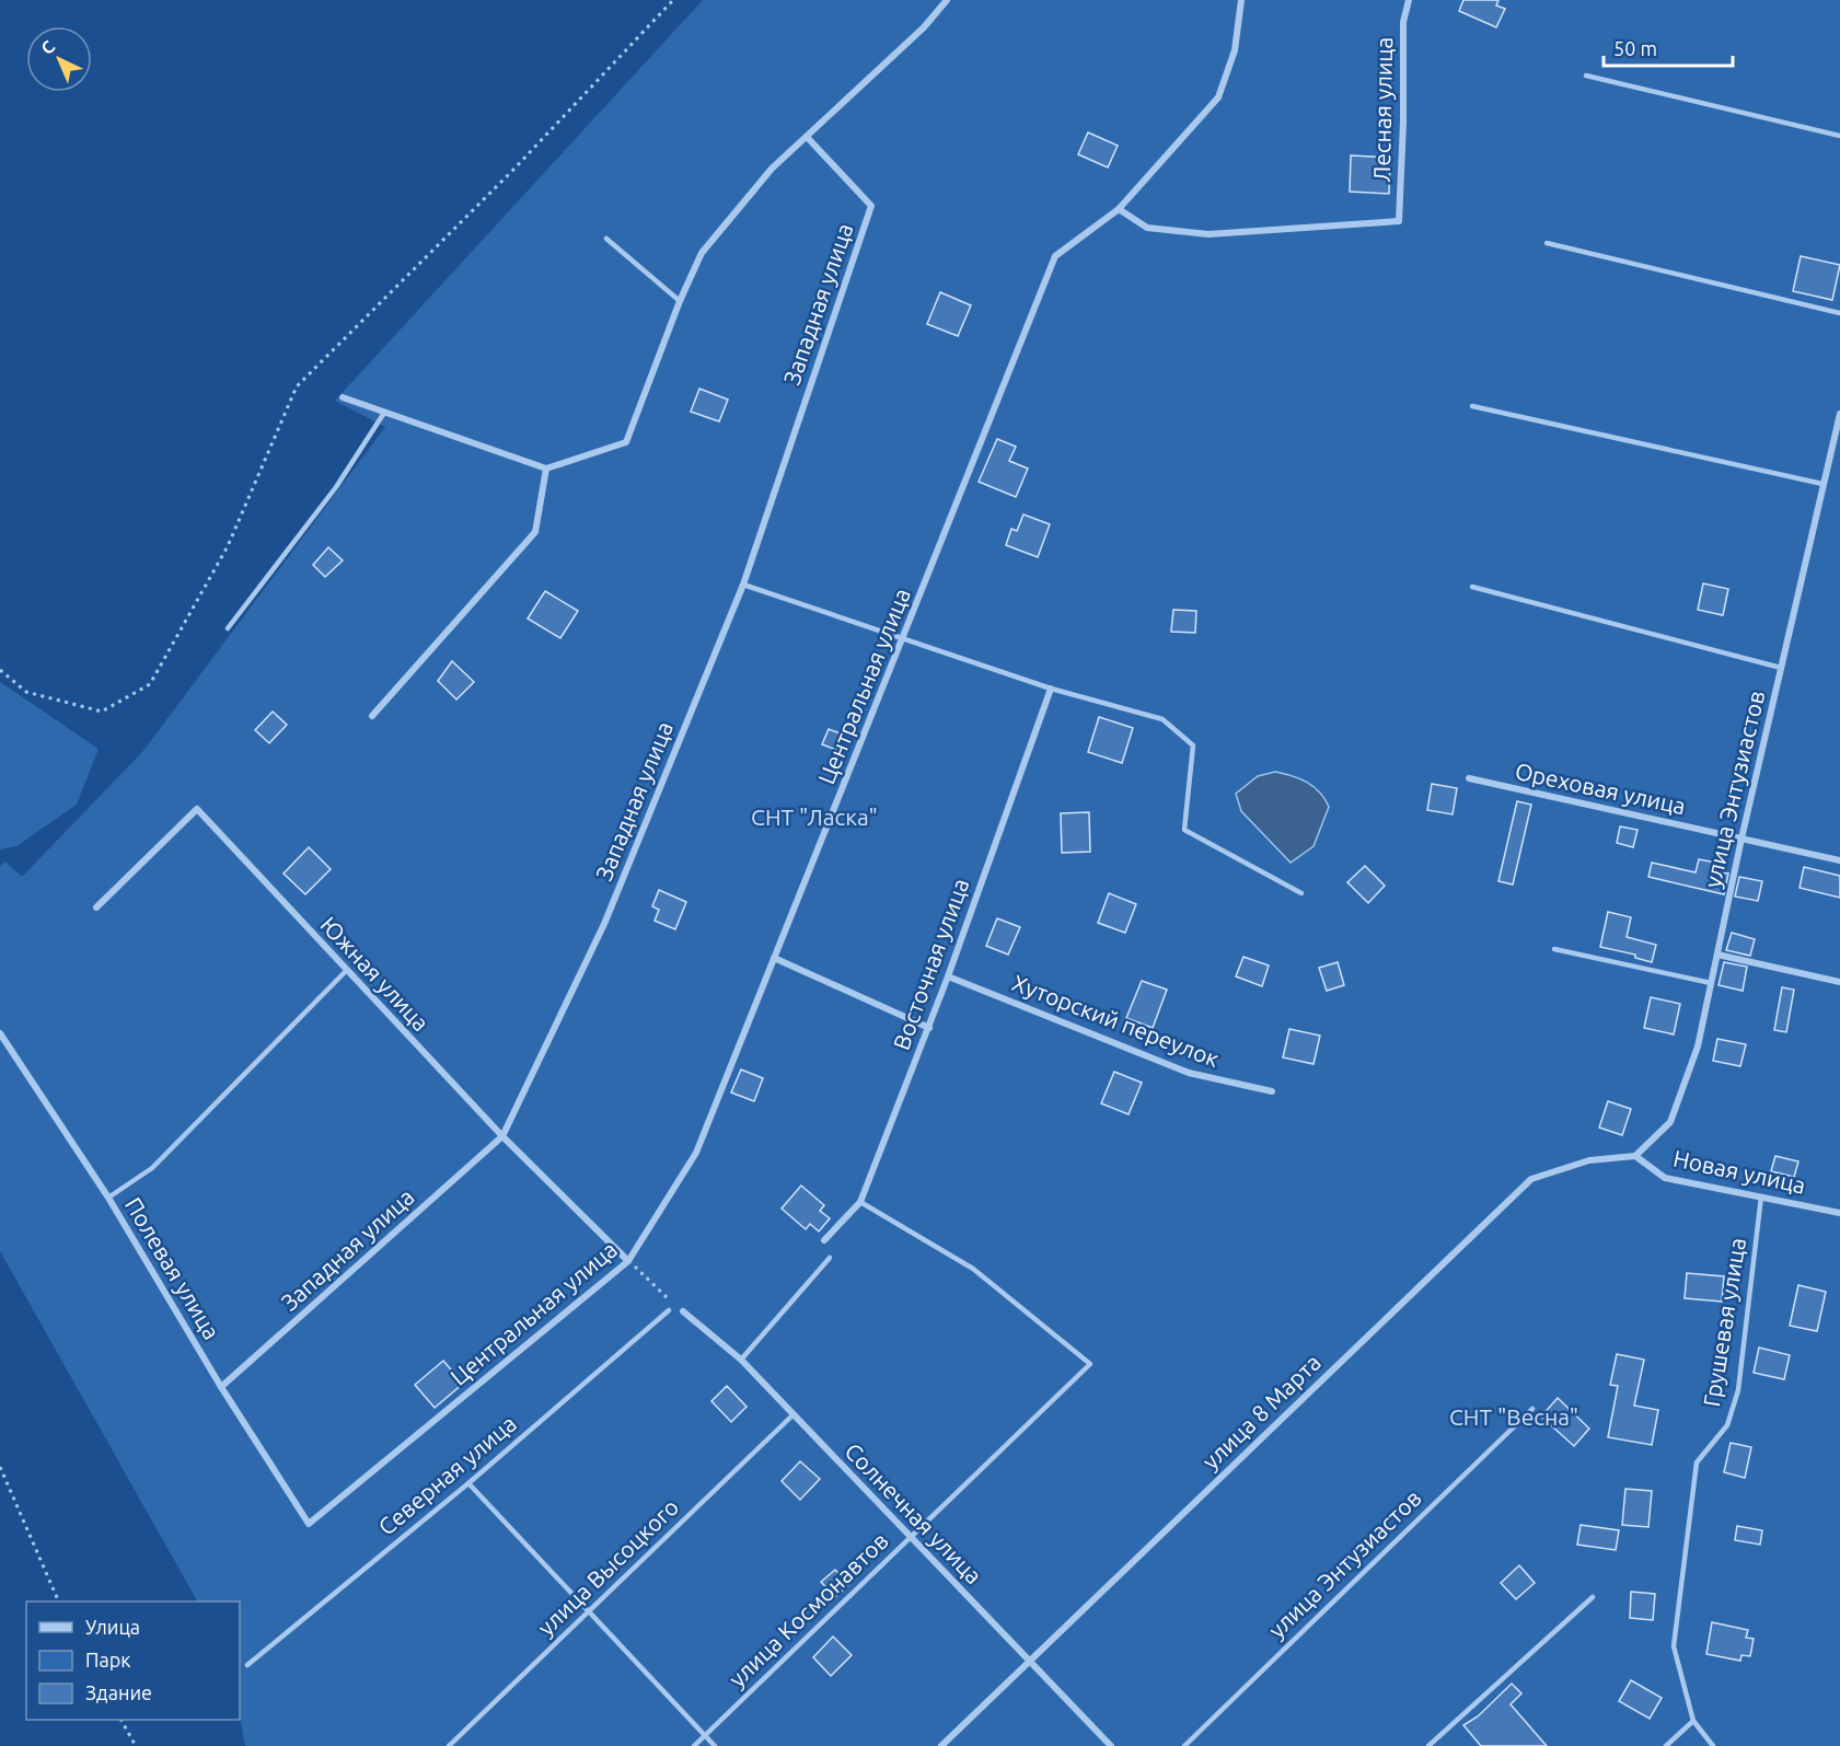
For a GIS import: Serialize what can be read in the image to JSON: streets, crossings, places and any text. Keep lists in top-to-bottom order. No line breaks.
{"streets":{"street":["Лесная улица","Западная улица","Центральная улица","Ореховая улица","улица Энтузиастов","Восточная улица","Южная улица","Хуторский переулок","Новая улица","Полевая улица","улица 8 Марта","Солнечная улица"],"lane":["Грушевая улица","Северная улица","улица Высоцкого","улица Космонавтов"]},"crossings":[["Лесная улица","Центральная улица"],["Западная улица","Южная улица"],["Западная улица","Полевая улица"],["Центральная улица","Южная улица"],["Центральная улица","Полевая улица"],["Ореховая улица","улица Энтузиастов"],["улица Энтузиастов","Новая улица"],["улица Энтузиастов","улица 8 Марта"],["Восточная улица","Хуторский переулок"],["Восточная улица","улица Космонавтов"],["Новая улица","Грушевая улица"],["Новая улица","улица 8 Марта"],["улица 8 Марта","Солнечная улица"],["Солнечная улица","улица Высоцкого"],["Солнечная улица","улица Космонавтов"]],"parks":["СНТ \"Ласка\"","СНТ \"Весна\""],"legend":["Улица","Парк","Здание"],"scale_bar":"50 m","north":"top left"}
